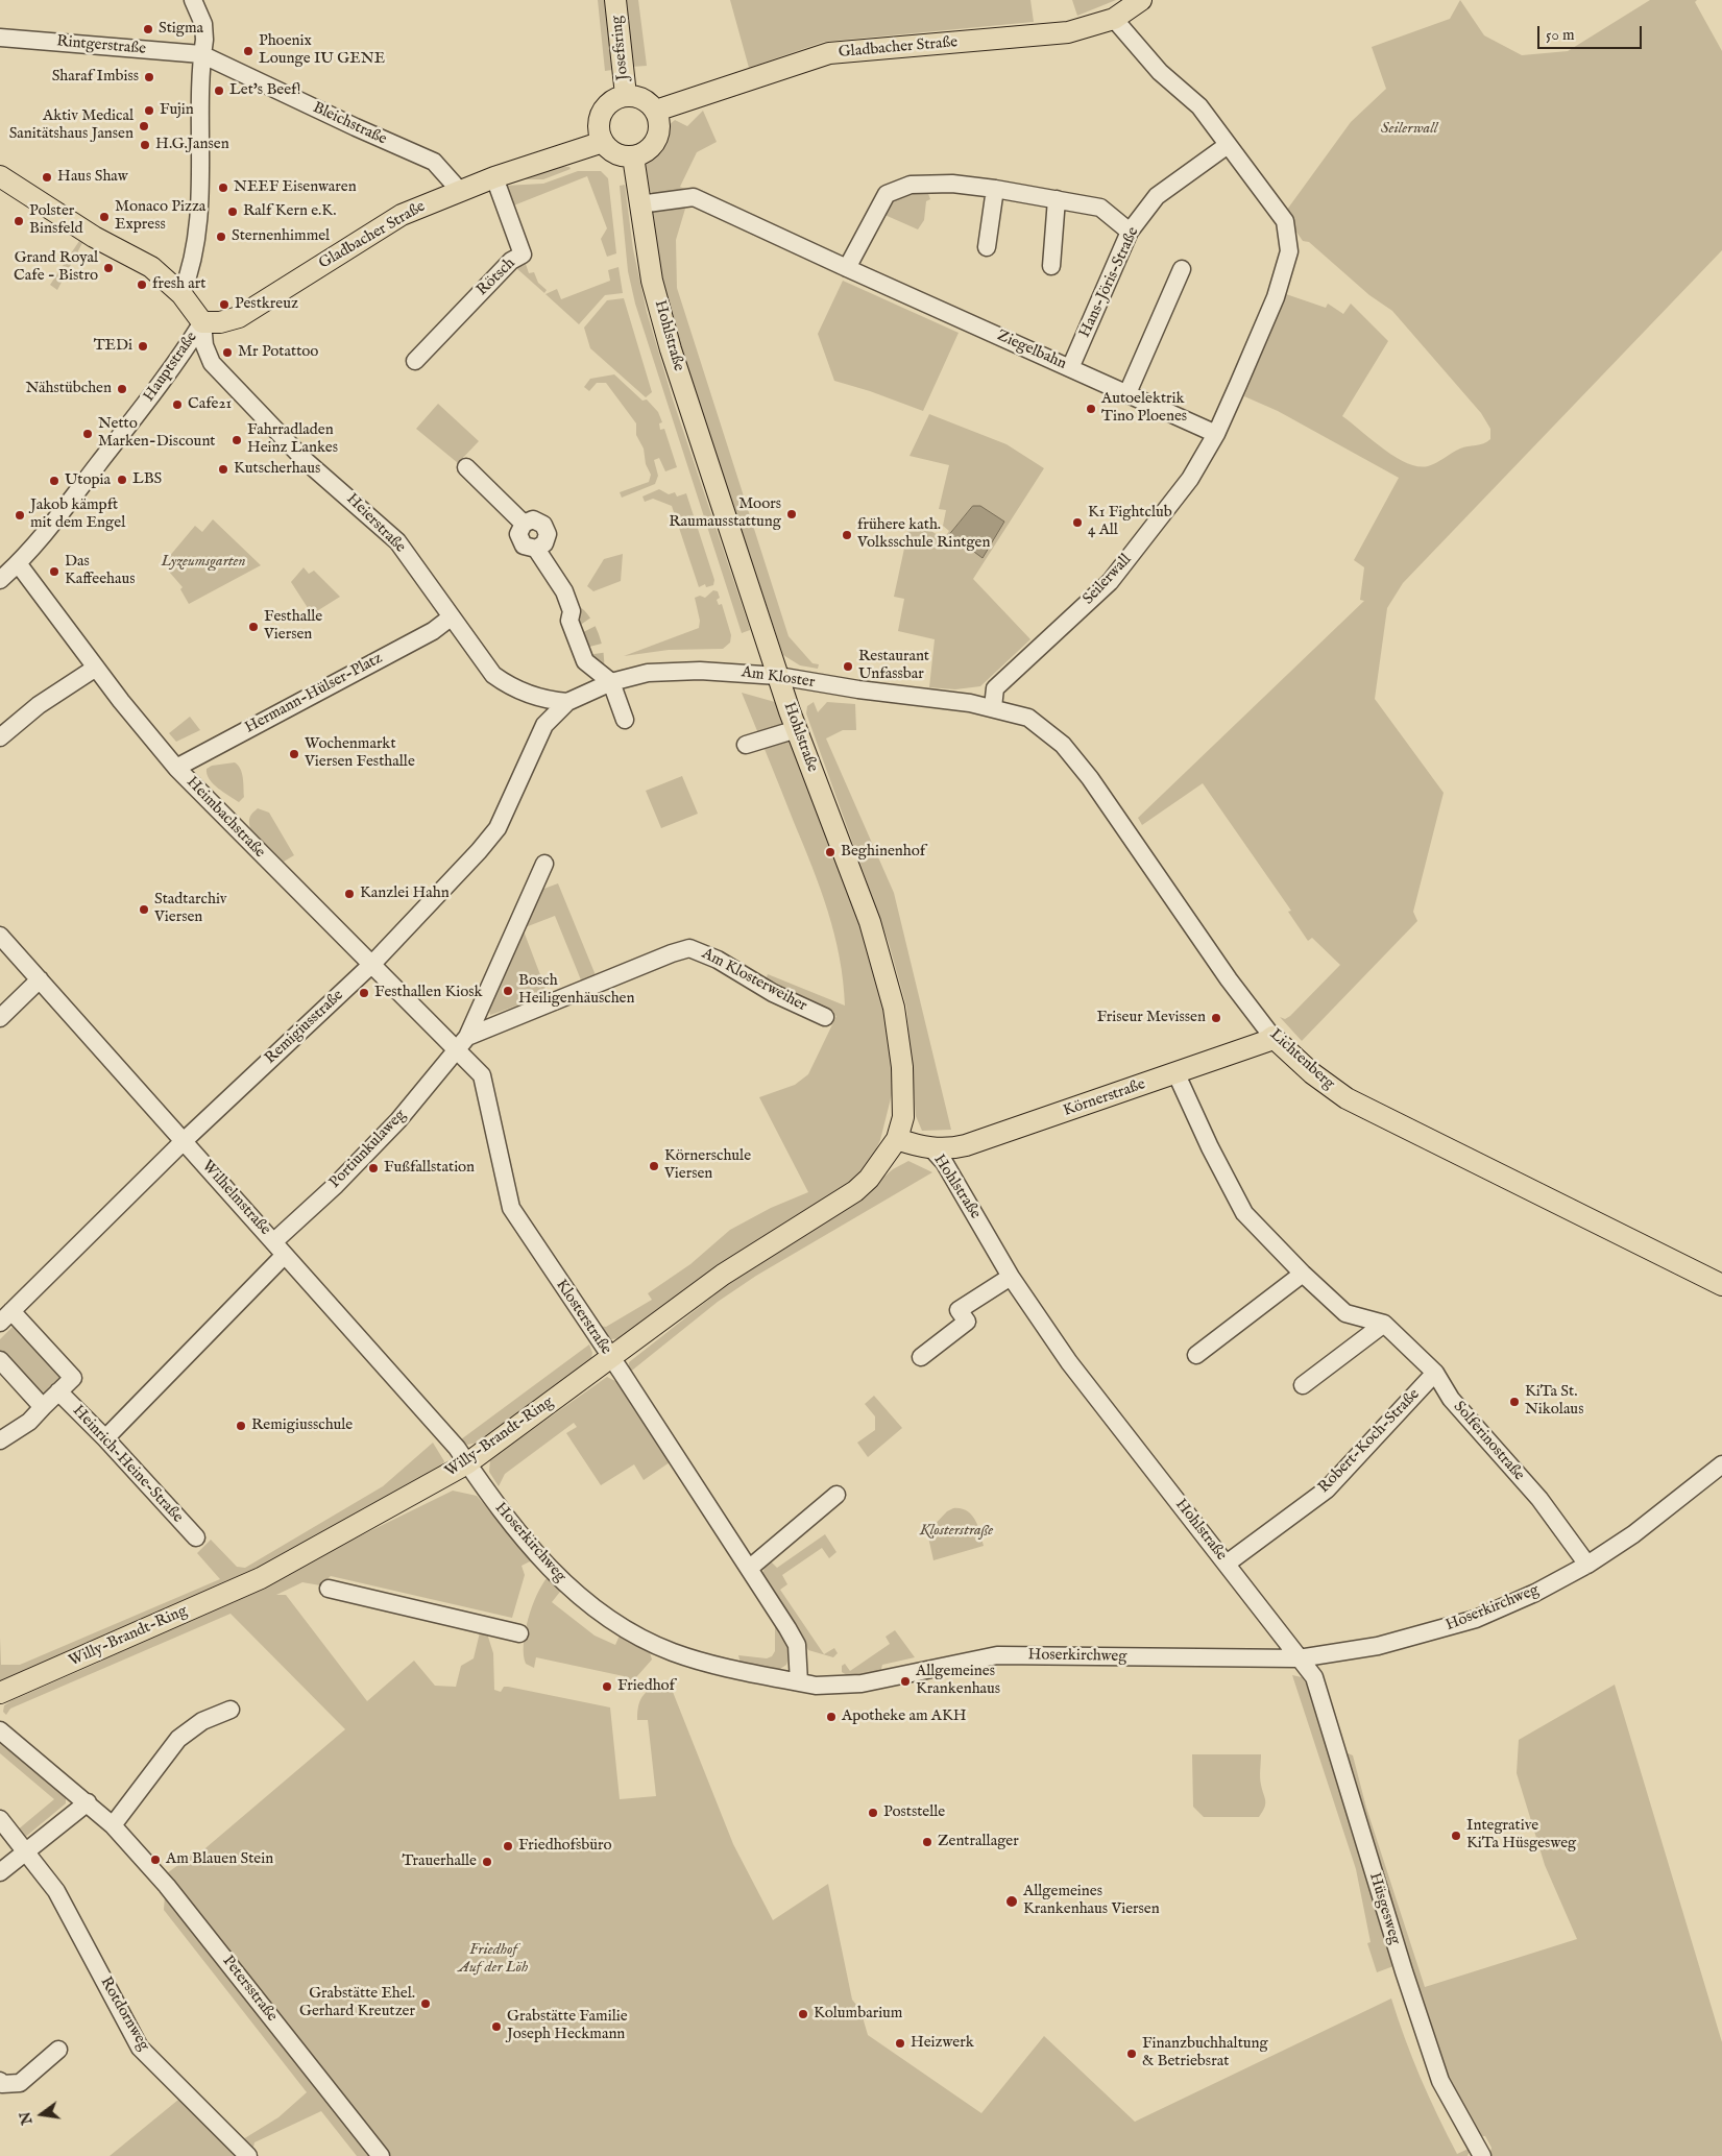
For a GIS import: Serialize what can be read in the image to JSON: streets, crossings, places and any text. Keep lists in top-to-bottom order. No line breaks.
{"streets":{"main road":["Josefsring","Gladbacher Straße","Hohlstraße","Lichtenberg","Körnerstraße","Willy-Brandt-Ring"],"street":["Rintgerstraße","Bleichstraße","Rötsch","Hans-Jöris-Straße","Ziegelbahn","Hauptstraße","Heierstraße","Seilerwall","Am Kloster","Hermann-Hülser-Platz","Heimbachstraße","Am Klosterweiher","Remigiusstraße","Portiunkulaweg","Wilhelmstraße","Klosterstraße","Robert-Koch-Straße","Solferinostraße","Heinrich-Heine-Straße","Hoserkirchweg","Hüsgesweg","Petersstraße","Rotdornweg"]},"crossings":[["Rintgerstraße","Bleichstraße"],["Josefsring","Gladbacher Straße"],["Josefsring","Hohlstraße"],["Gladbacher Straße","Bleichstraße"],["Gladbacher Straße","Rötsch"],["Gladbacher Straße","Hohlstraße"],["Gladbacher Straße","Hauptstraße"],["Gladbacher Straße","Heierstraße"],["Gladbacher Straße","Seilerwall"],["Hans-Jöris-Straße","Ziegelbahn"],["Hans-Jöris-Straße","Seilerwall"],["Hohlstraße","Ziegelbahn"],["Hohlstraße","Am Kloster"],["Hohlstraße","Körnerstraße"],["Hohlstraße","Willy-Brandt-Ring"],["Hohlstraße","Robert-Koch-Straße"],["Hohlstraße","Hoserkirchweg"],["Hohlstraße","Hüsgesweg"],["Ziegelbahn","Seilerwall"],["Hauptstraße","Heierstraße"],["Hauptstraße","Heimbachstraße"],["Heierstraße","Am Kloster"],["Heierstraße","Hermann-Hülser-Platz"],["Heierstraße","Remigiusstraße"],["Seilerwall","Am Kloster"],["Seilerwall","Lichtenberg"],["Am Kloster","Remigiusstraße"],["Am Kloster","Lichtenberg"],["Hermann-Hülser-Platz","Heimbachstraße"],["Heimbachstraße","Remigiusstraße"],["Heimbachstraße","Portiunkulaweg"],["Heimbachstraße","Klosterstraße"],["Remigiusstraße","Wilhelmstraße"],["Lichtenberg","Körnerstraße"],["Körnerstraße","Solferinostraße"],["Portiunkulaweg","Wilhelmstraße"],["Portiunkulaweg","Klosterstraße"],["Portiunkulaweg","Heinrich-Heine-Straße"],["Wilhelmstraße","Willy-Brandt-Ring"],["Wilhelmstraße","Hoserkirchweg"],["Klosterstraße","Willy-Brandt-Ring"],["Klosterstraße","Hoserkirchweg"],["Willy-Brandt-Ring","Hoserkirchweg"],["Robert-Koch-Straße","Solferinostraße"],["Solferinostraße","Hoserkirchweg"],["Hoserkirchweg","Hüsgesweg"]],"parks":["Seilerwall","Lyzeumsgarten","Klosterstraße","Friedhof Auf der Löh"],"places":["Stigma","Phoenix Lounge IU GENE","Sharaf Imbiss","Let's Beef!","Fujin","Aktiv Medical Sanitätshaus Jansen","H.G.Jansen","Haus Shaw","NEEF Eisenwaren","Ralf Kern e.K.","Monaco Pizza Express","Polster Binsfeld","Sternenhimmel","Grand Royal Cafe - Bistro","fresh art","Pestkreuz","TEDi","Mr Potattoo","Nähstübchen","Cafe21","Autoelektrik Tino Ploenes","Netto Marken-Discount","Fahrradladen Heinz Lankes","Kutscherhaus","LBS","Utopia","Moors Raumausstattung","Jakob kämpft mit dem Engel","K1 Fightclub 4 All","frühere kath. Volksschule Rintgen","Das Kaffeehaus","Festhalle Viersen","Restaurant Unfassbar","Wochenmarkt Viersen Festhalle","Beghinenhof","Kanzlei Hahn","Stadtarchiv Viersen","Bosch Heiligenhäuschen","Festhallen Kiosk","Friseur Mevissen","Körnerschule Viersen","Fußfallstation","KiTa St. Nikolaus","Remigiusschule","Allgemeines Krankenhaus","Friedhof","Apotheke am AKH","Poststelle","Integrative KiTa Hüsgesweg","Zentrallager","Friedhofsbüro","Am Blauen Stein","Trauerhalle","Allgemeines Krankenhaus Viersen","Grabstätte Ehel. Gerhard Kreutzer","Kolumbarium","Grabstätte Familie Joseph Heckmann","Heizwerk","Finanzbuchhaltung & Betriebsrat"],"scale_bar":"50 m","north":"left"}
